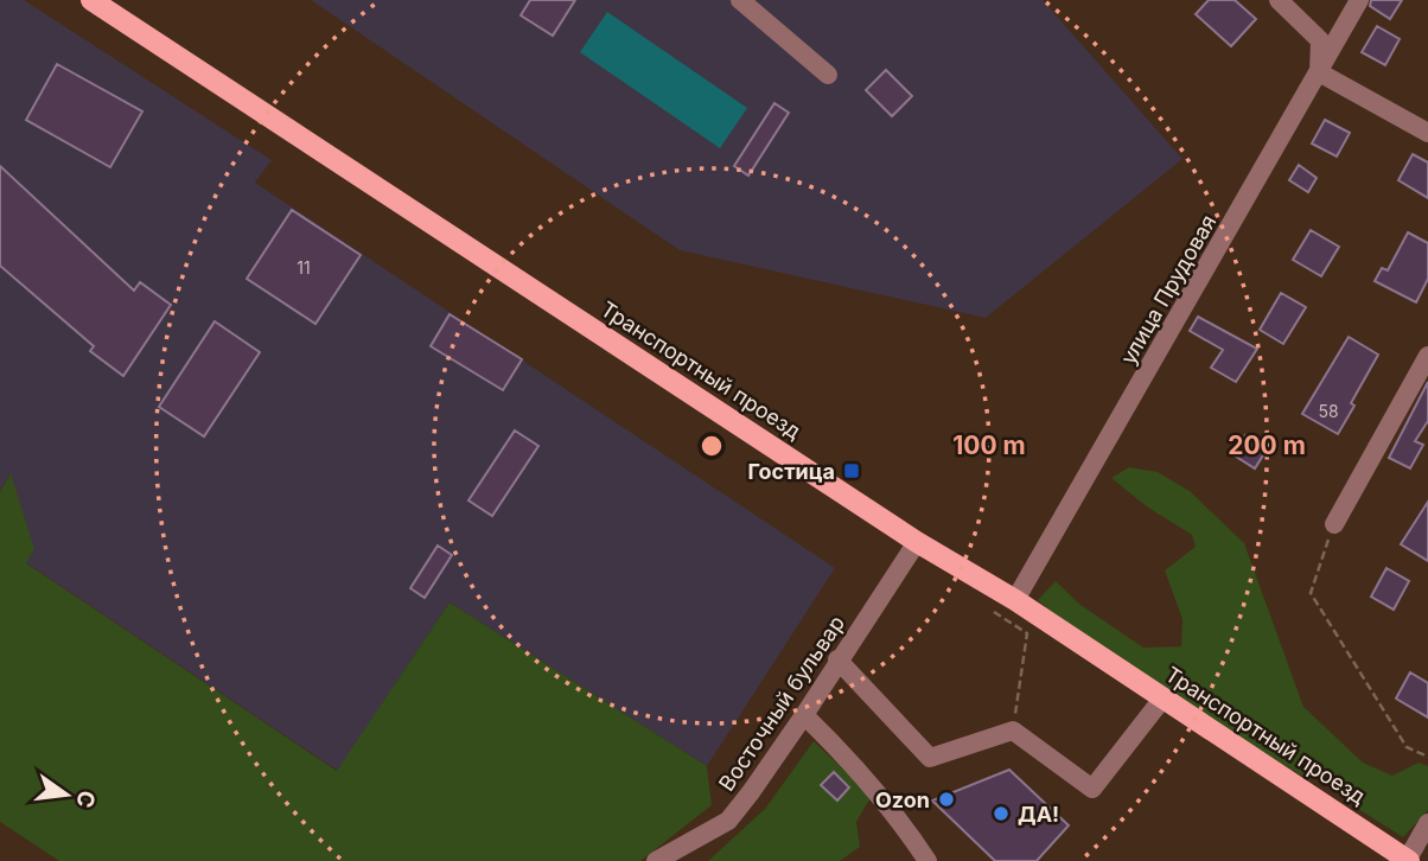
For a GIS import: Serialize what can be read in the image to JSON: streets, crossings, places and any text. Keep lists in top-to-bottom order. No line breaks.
{"streets":{"main road":["Транспортный проезд"],"street":["улица Прудовая","Восточный бульвар"]},"crossings":[["улица Прудовая","Транспортный проезд"],["Транспортный проезд","Восточный бульвар"]],"places":{"transit":["Гостица"],"other":["Ozon","ДА!"]},"house_numbers":["11","58"],"north":"right","rings":["100 m","200 m"]}
